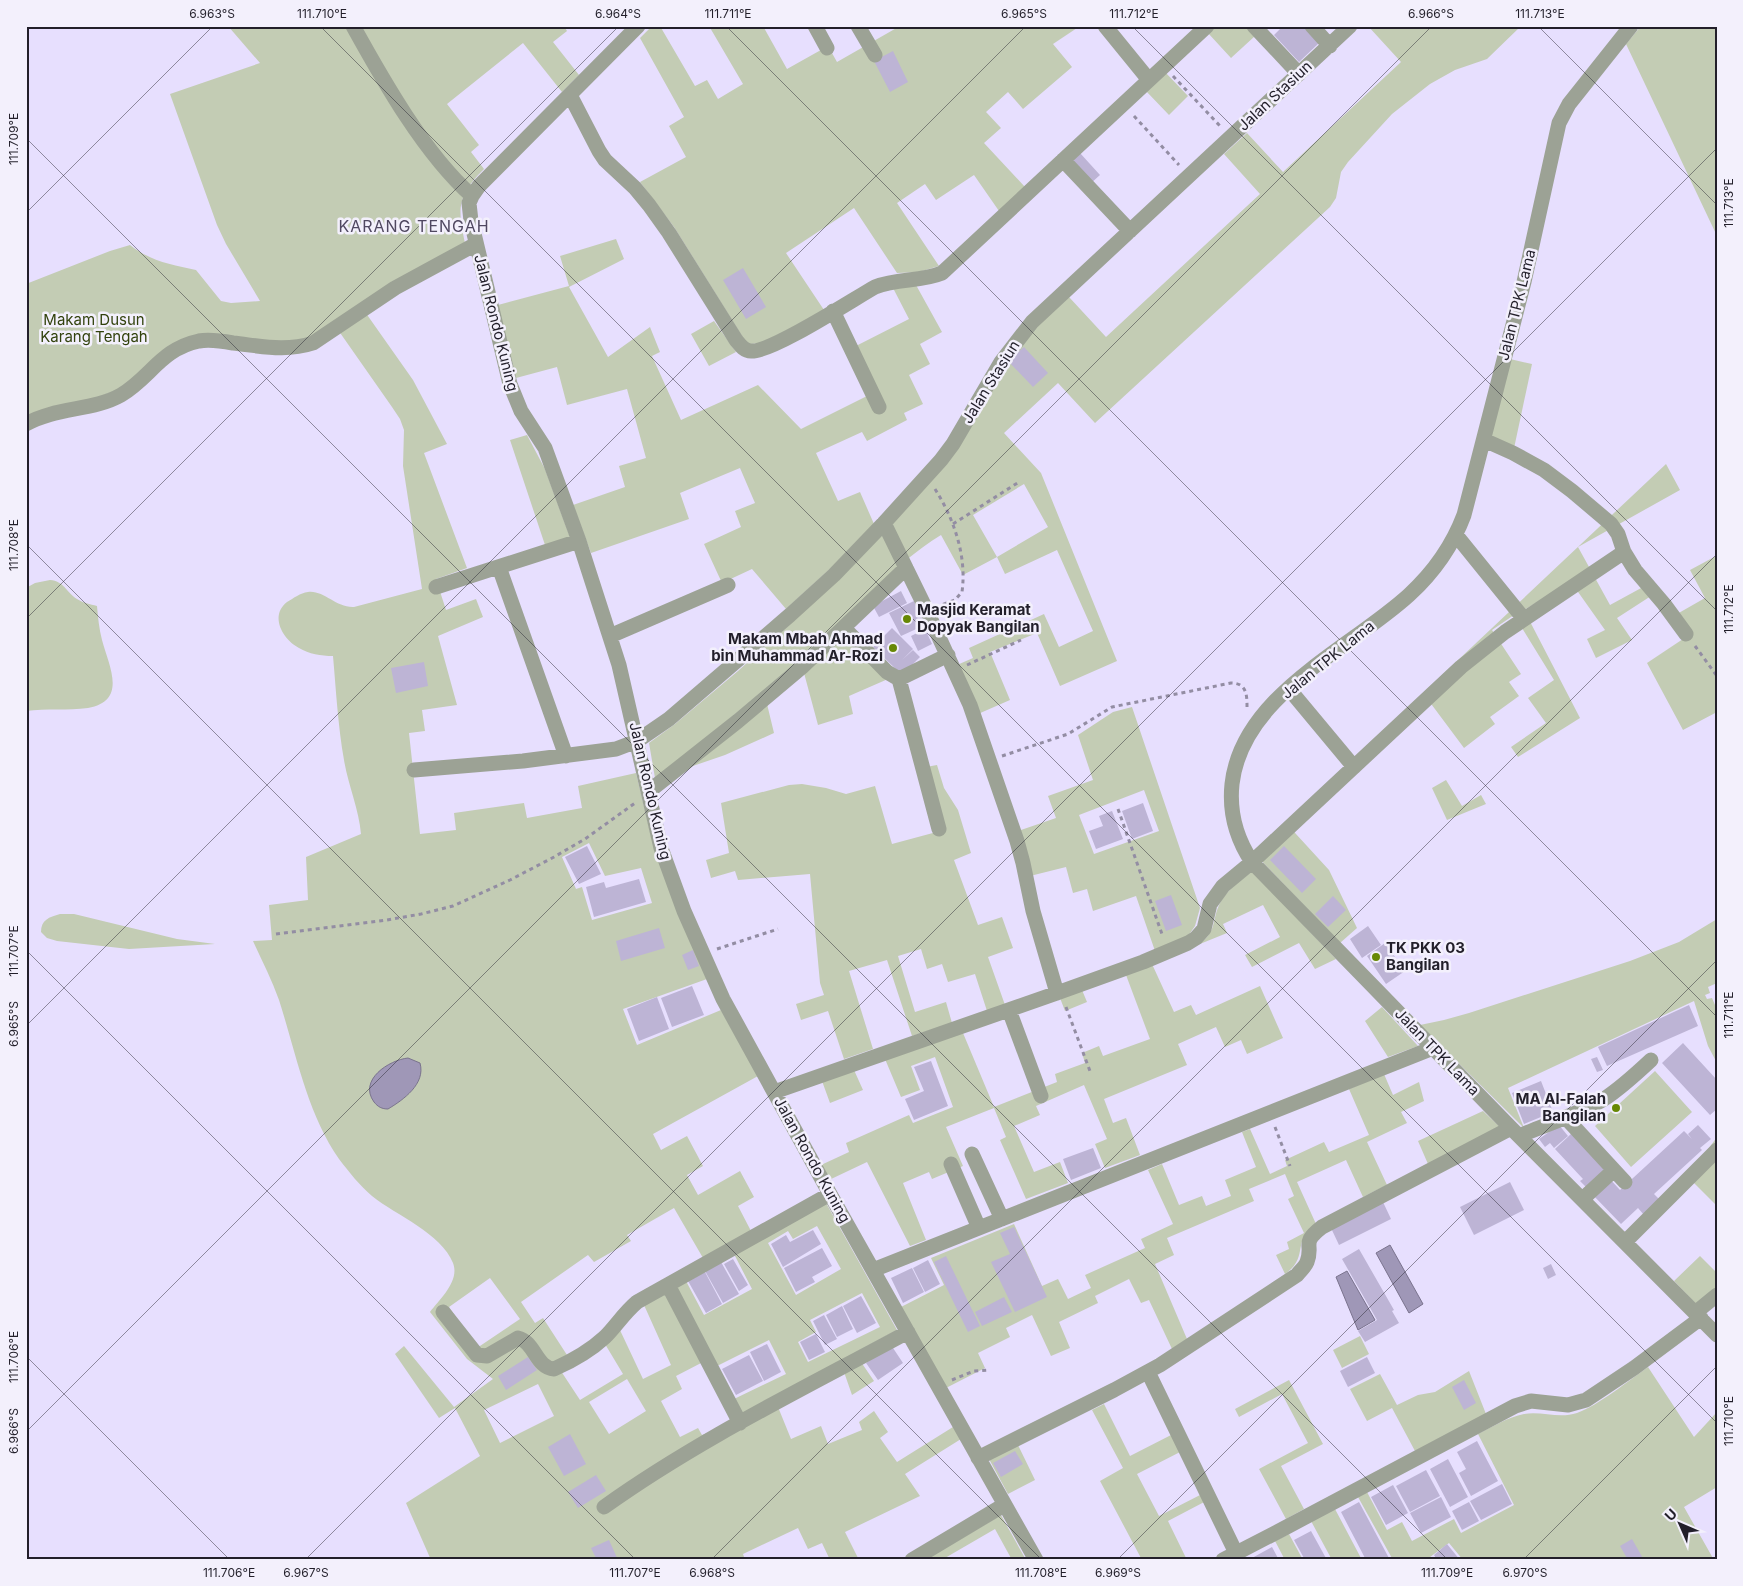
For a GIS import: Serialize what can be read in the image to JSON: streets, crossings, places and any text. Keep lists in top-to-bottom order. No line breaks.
{"streets":{"street":["Jalan Stasiun","Jalan TPK Lama","Jalan Rondo Kuning"]},"crossings":[["Jalan Stasiun","Jalan Rondo Kuning"]],"districts":["KARANG TENGAH"],"parks":["Makam Dusun Karang Tengah"],"places":["Masjid Keramat Dopyak Bangilan","Makam Mbah Ahmad bin Muhammad Ar-Rozi","TK PKK 03 Bangilan","MA Al-Falah Bangilan"],"north":"top left","coordinates":["6.963°S","111.710°E","6.964°S","111.711°E","6.965°S","111.712°E","6.966°S","111.713°E","111.709°E","111.708°E","111.707°E","111.706°E","6.967°S","6.968°S","6.969°S","6.970°S"]}
